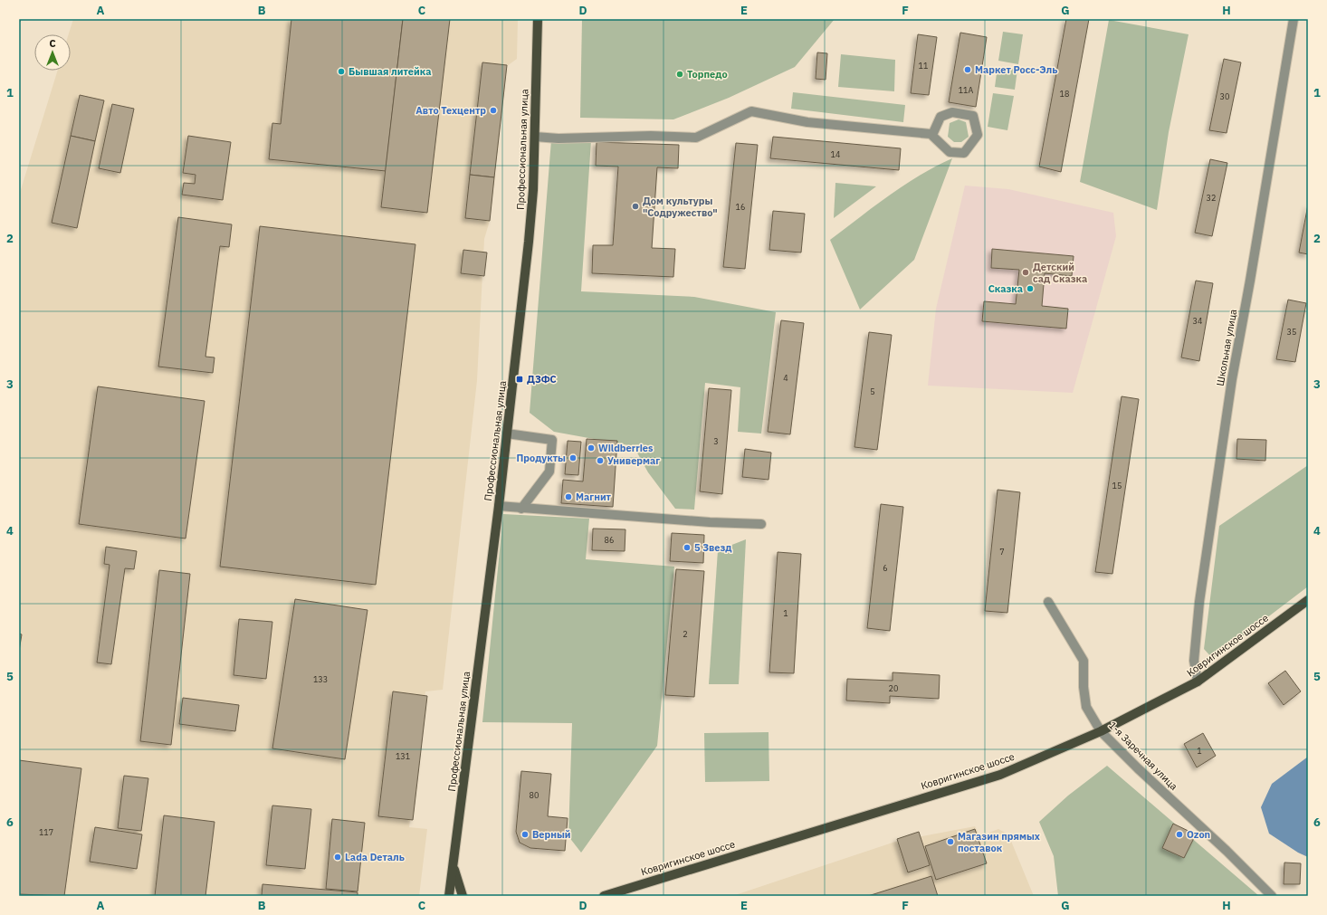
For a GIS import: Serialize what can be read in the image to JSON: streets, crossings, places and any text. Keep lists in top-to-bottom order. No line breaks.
{"streets":{"main road":["Профессиональная улица","Ковригинское шоссе"],"street":["Школьная улица","1-я Заречная улица"]},"crossings":[["Школьная улица","Ковригинское шоссе"],["Ковригинское шоссе","1-я Заречная улица"]],"places":{"other":["Маркет Росс-Эль","Бывшая литейка","Торпедо","Авто Техцентр","Дом культуры \"Содружество\"","Детский сад Сказка","Сказка","Wildberries","Продукты","Универмаг","Магнит","5 Звезд","Верный","Ozon","Магазин прямых поставок","Lada Dеталь"],"transit":["ДЗФС"]},"house_numbers":["11","11А","18","30","14","32","16","34","35","4","5","3","15","86","7","6","1","2","133","20","1","131","80","117"],"north":"top","grid":{"columns":["A","B","C","D","E","F","G","H"],"rows":["1","2","3","4","5","6"]}}
